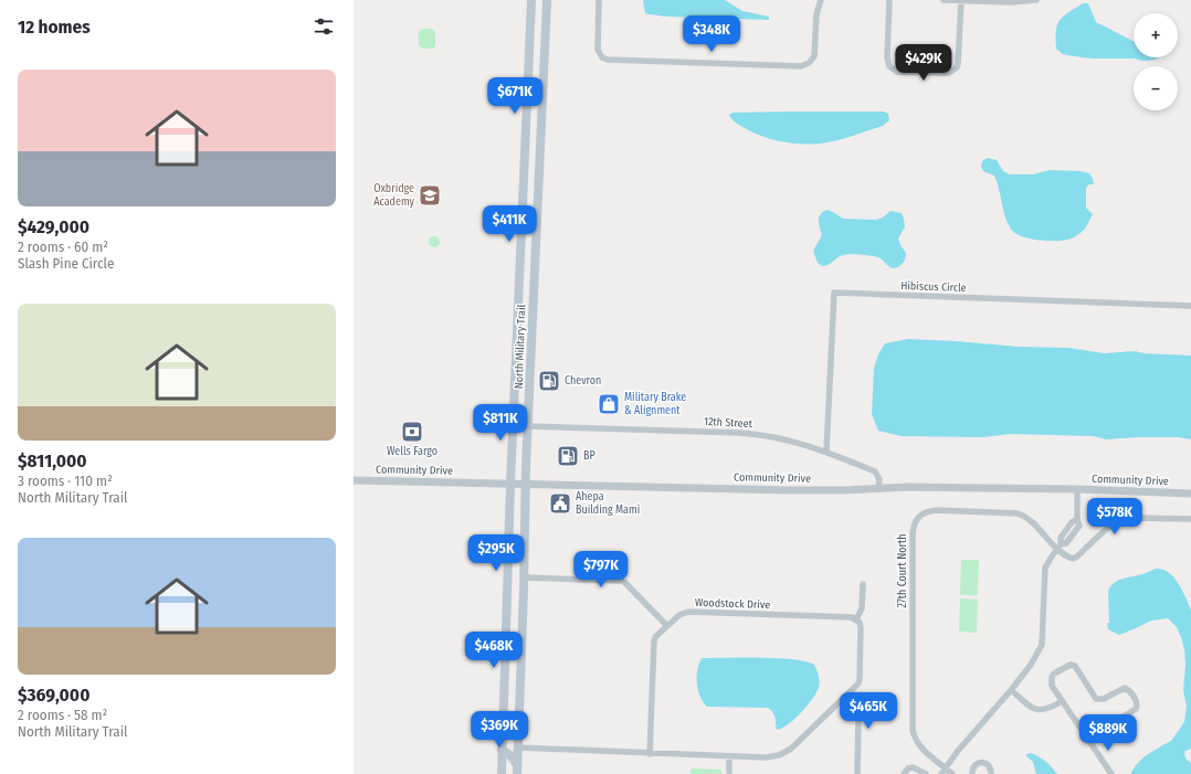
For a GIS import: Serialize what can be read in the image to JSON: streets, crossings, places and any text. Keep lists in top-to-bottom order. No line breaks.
{"streets":{"main road":["North Military Trail"],"street":["Hibiscus Circle","12th Street","Community Drive","27th Court North","Woodstock Drive"]},"crossings":[["Hibiscus Circle","12th Street"],["North Military Trail","12th Street"],["North Military Trail","Community Drive"],["12th Street","Community Drive"]],"places":{"school or university":["Oxbridge Academy"],"fuel station":["Chevron","BP"],"shop":["Military Brake & Alignment"],"bank":["Wells Fargo"],"public building":["Ahepa Building Mami"]},"page":{"heading":"12 homes","map_buttons":["+","−"],"price":["$348K","$429K","$671K","$411K","$811K","$578K","$295K","$797K","$468K","$465K","$369K","$889K"],"list":[{"name":"$429,000","note":"2 rooms · 60 m² · Slash Pine Circle"},{"name":"$811,000","note":"3 rooms · 110 m² · North Military Trail"},{"name":"$369,000","note":"2 rooms · 58 m² · North Military Trail"}]}}
